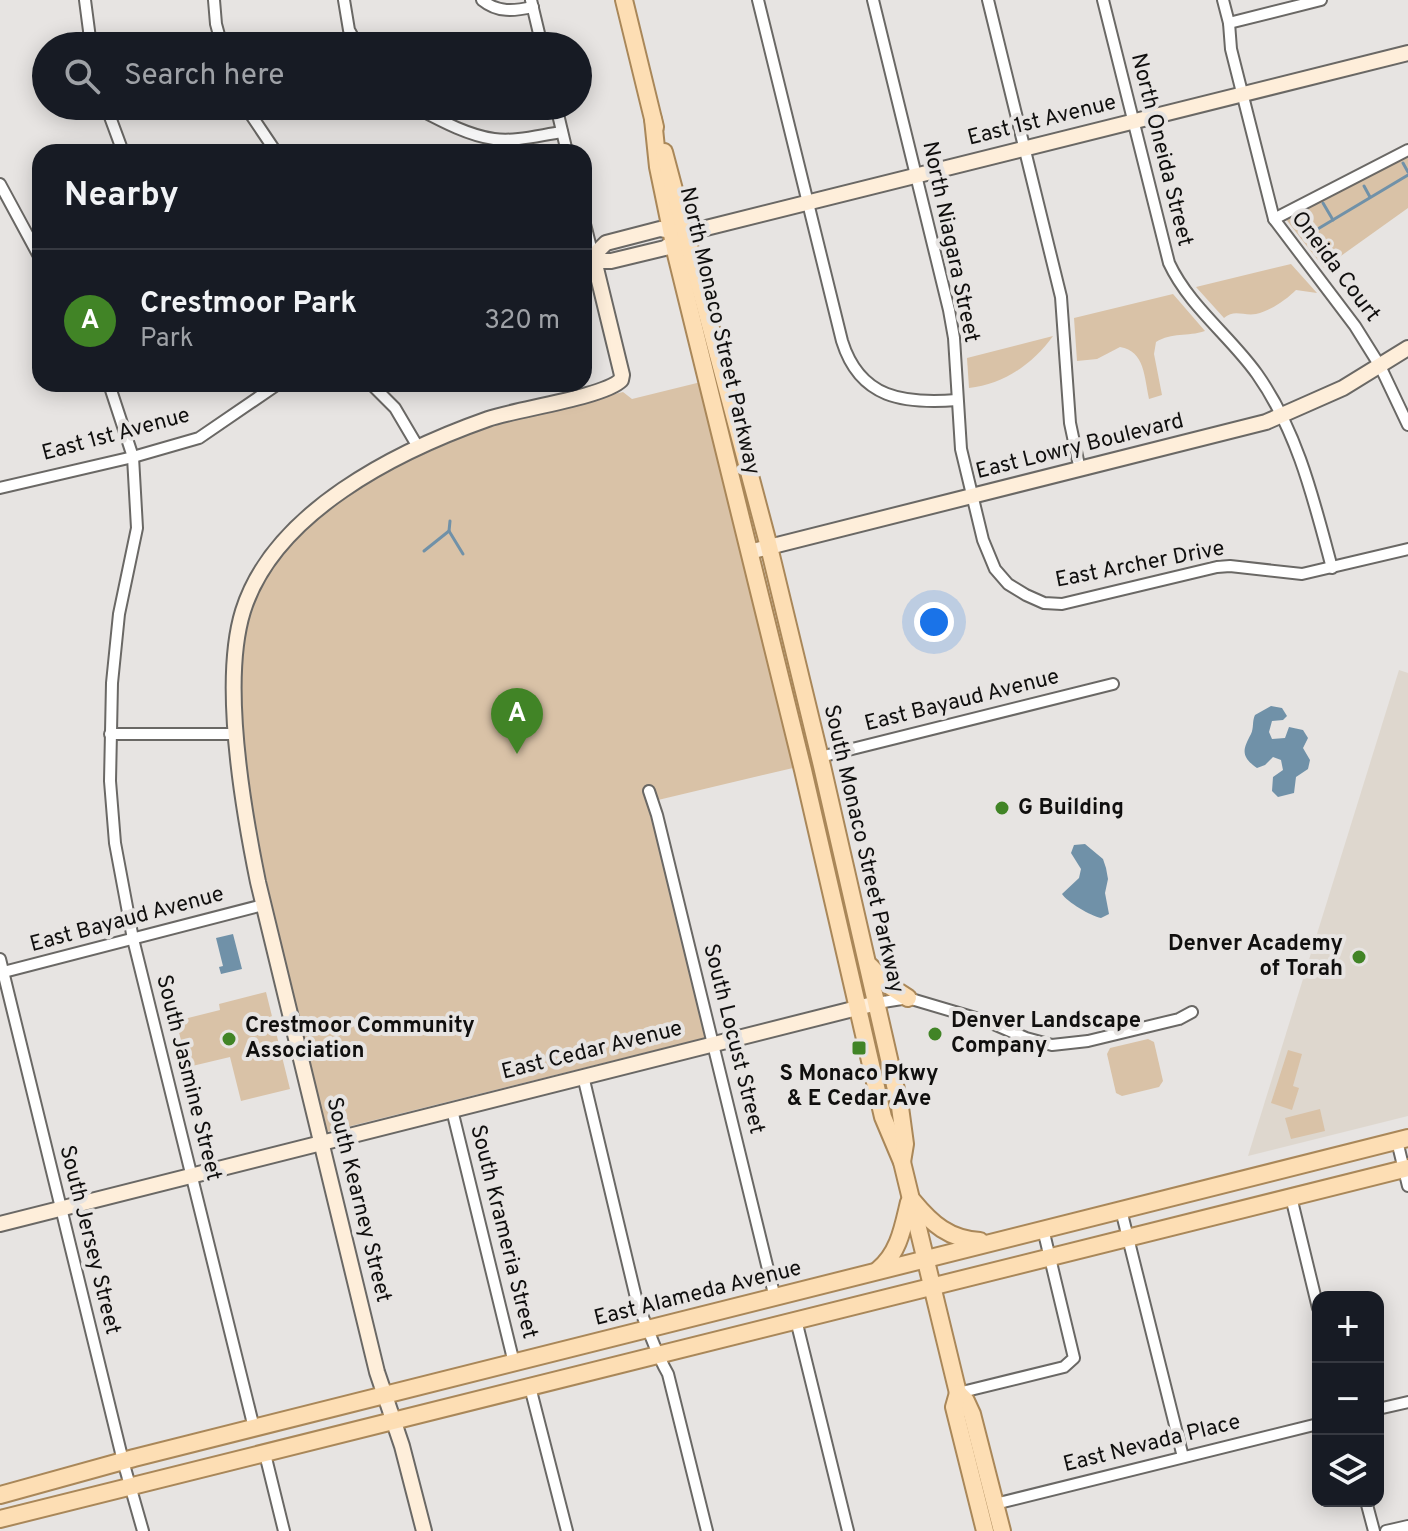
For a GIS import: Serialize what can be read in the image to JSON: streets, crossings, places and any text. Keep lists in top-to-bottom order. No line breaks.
{"streets":{"main road":["North Monaco Street Parkway","South Monaco Street Parkway","East Alameda Avenue"],"street":["East 1st Avenue","North Oneida Street","North Niagara Street","Oneida Court","East Lowry Boulevard","East Archer Drive","East Bayaud Avenue","South Locust Street","East Cedar Avenue","South Jasmine Street","South Kearney Street","South Krameria Street","South Jersey Street","East Nevada Place"]},"crossings":[["East 1st Avenue","North Oneida Street"],["East 1st Avenue","North Niagara Street"],["East 1st Avenue","Oneida Court"],["East 1st Avenue","North Monaco Street Parkway"],["East 1st Avenue","South Jasmine Street"],["North Oneida Street","East Lowry Boulevard"],["North Oneida Street","East Archer Drive"],["North Niagara Street","East Lowry Boulevard"],["North Niagara Street","East Archer Drive"],["Oneida Court","East Lowry Boulevard"],["North Monaco Street Parkway","East Lowry Boulevard"],["North Monaco Street Parkway","South Monaco Street Parkway"],["East Lowry Boulevard","East Archer Drive"],["East Lowry Boulevard","South Monaco Street Parkway"],["East Bayaud Avenue","South Monaco Street Parkway"],["East Bayaud Avenue","South Jasmine Street"],["East Bayaud Avenue","South Kearney Street"],["East Bayaud Avenue","South Jersey Street"],["South Monaco Street Parkway","East Cedar Avenue"],["South Monaco Street Parkway","East Alameda Avenue"],["South Locust Street","East Cedar Avenue"],["South Locust Street","East Alameda Avenue"],["East Cedar Avenue","South Jasmine Street"],["East Cedar Avenue","South Kearney Street"],["East Cedar Avenue","South Krameria Street"],["East Cedar Avenue","South Jersey Street"],["South Jasmine Street","East Alameda Avenue"],["South Kearney Street","East Alameda Avenue"],["South Krameria Street","East Alameda Avenue"],["South Jersey Street","East Alameda Avenue"]],"places":{"other":["G Building","Denver Academy of Torah","Denver Landscape Company","Crestmoor Community Association"],"transit":["S Monaco Pkwy & E Cedar Ave"]},"page":{"search":"Search here","heading":"Nearby","list":[{"mark":"A","name":"Crestmoor Park","note":"Park","value":"320 m"}],"pins":"A","map_buttons":["+","−"]}}
